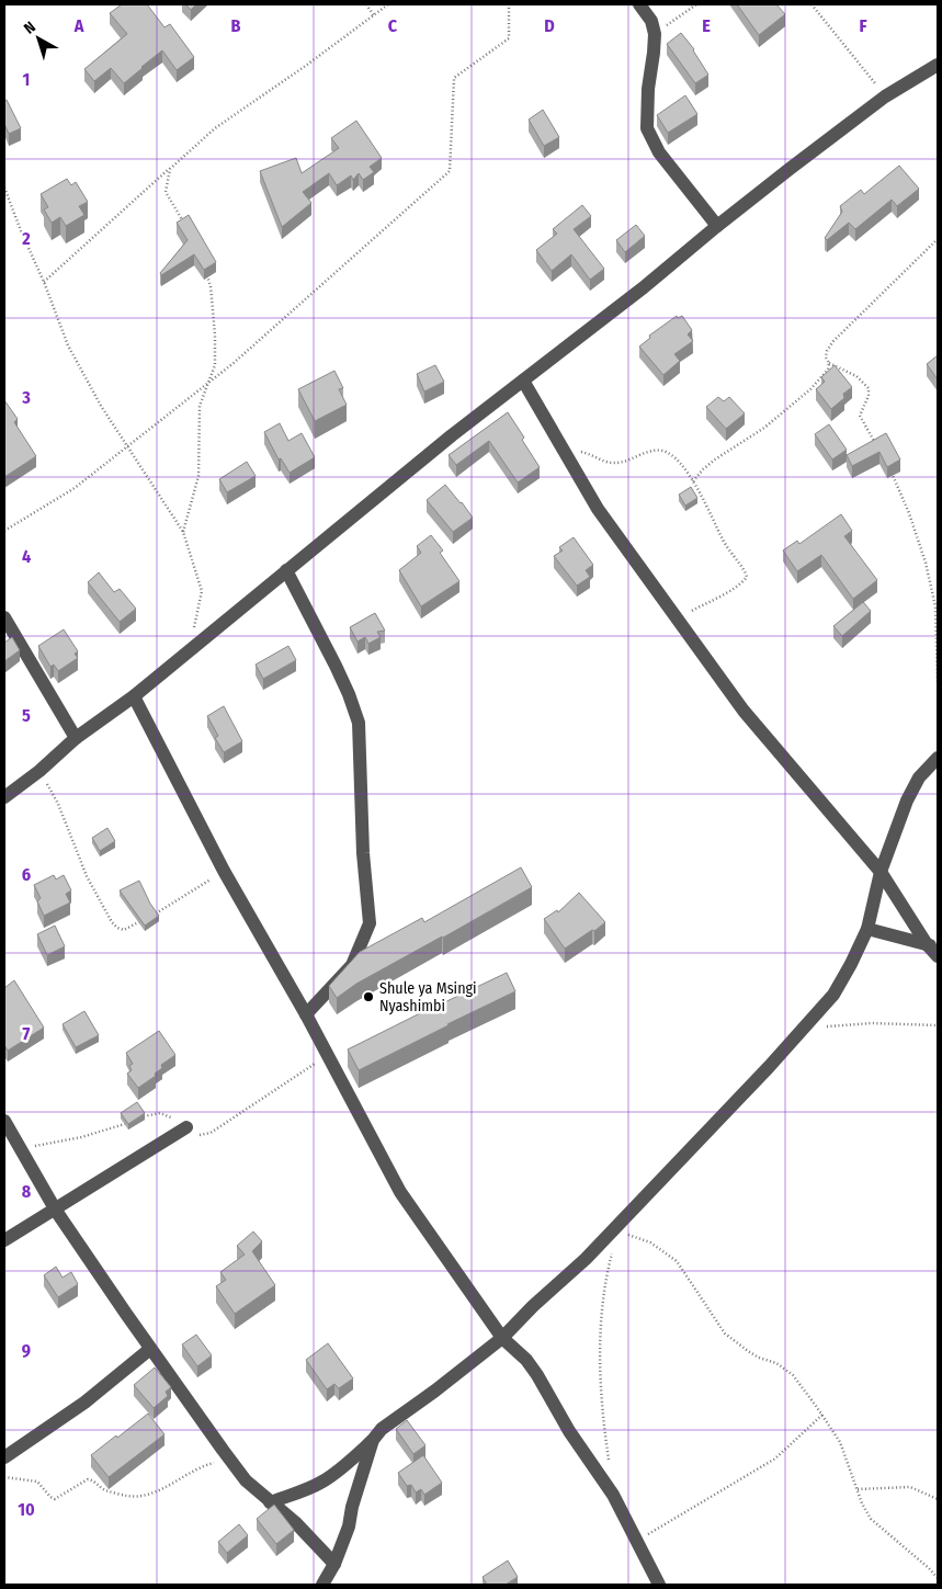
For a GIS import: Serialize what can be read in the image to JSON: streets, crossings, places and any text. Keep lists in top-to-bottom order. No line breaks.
{"places":["Shule ya Msingi Nyashimbi"],"north":"top left","grid":{"columns":["A","B","C","D","E","F"],"rows":["1","2","3","4","5","6","7","8","9","10"]}}
